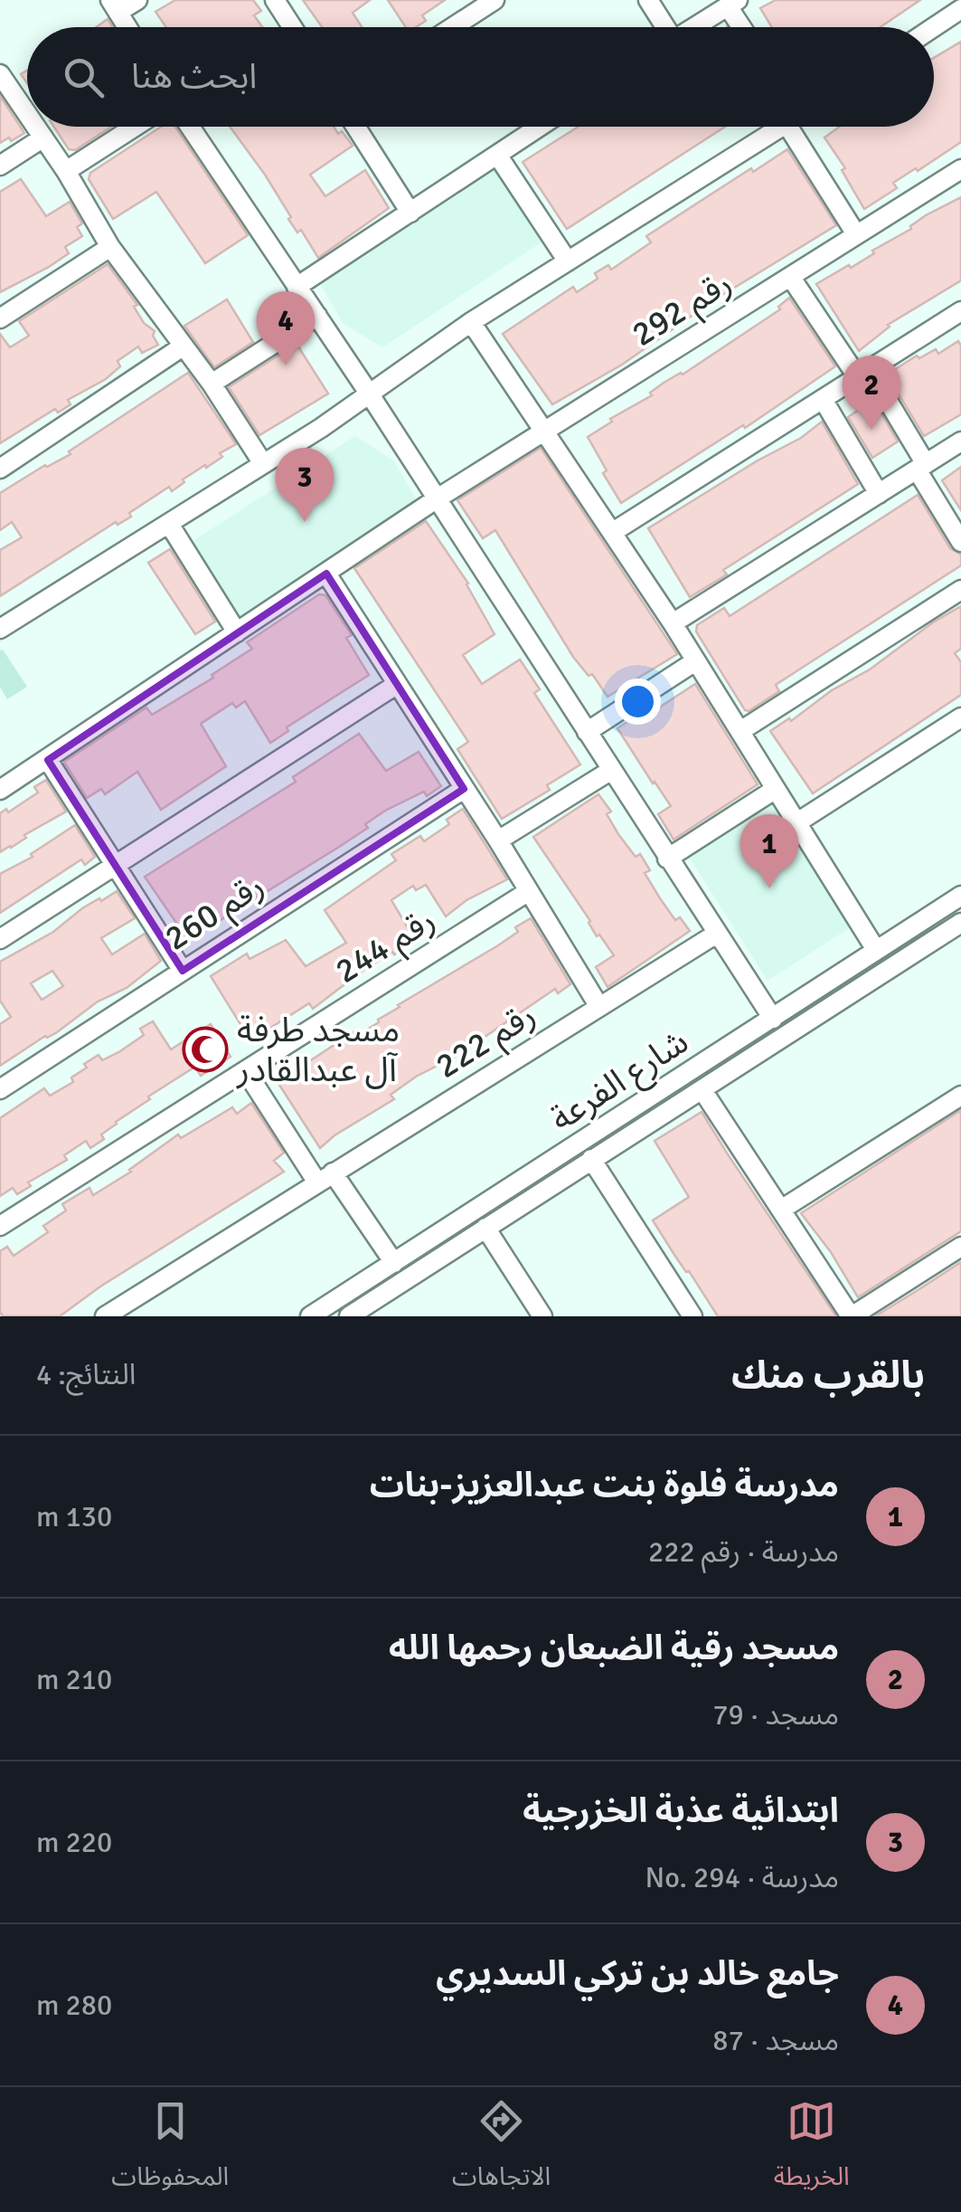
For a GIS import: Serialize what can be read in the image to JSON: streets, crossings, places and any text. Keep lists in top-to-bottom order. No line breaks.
{"streets":{"street":["رقم 292","رقم 260","رقم 244","رقم 222","شارع الفرعة"]},"places":{"mosque":["مسجد طرفة آل عبدالقادر"]},"page":{"search":"ابحث هنا","pins":["4","2","3","1"],"heading":["بالقرب منك","النتائج: 4"],"list":[{"mark":"1","name":"مدرسة فلوة بنت عبدالعزيز-بنات","note":"مدرسة · رقم 222","value":"130 m"},{"mark":"2","name":"مسجد رقية الضبعان رحمها الله","note":"مسجد · 79","value":"210 m"},{"mark":"3","name":"ابتدائية عذبة الخزرجية","note":"مدرسة · No. 294","value":"220 m"},{"mark":"4","name":"جامع خالد بن تركي السديري","note":"مسجد · 87","value":"280 m"}],"nav":["الخريطة","الاتجاهات","المحفوظات"]}}
